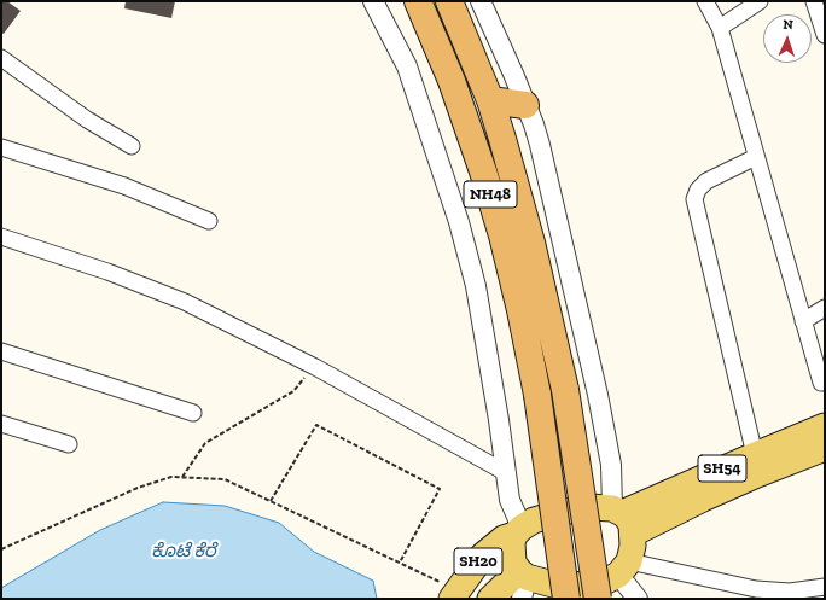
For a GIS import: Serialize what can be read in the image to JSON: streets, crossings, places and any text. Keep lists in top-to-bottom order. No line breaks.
{"streets":{"highway":["NH48"],"main road":["SH54","SH20"]},"crossings":[["SH54","SH20"]],"water":["ಕೊಟೆ ಕೆರೆ"],"north":"top"}
